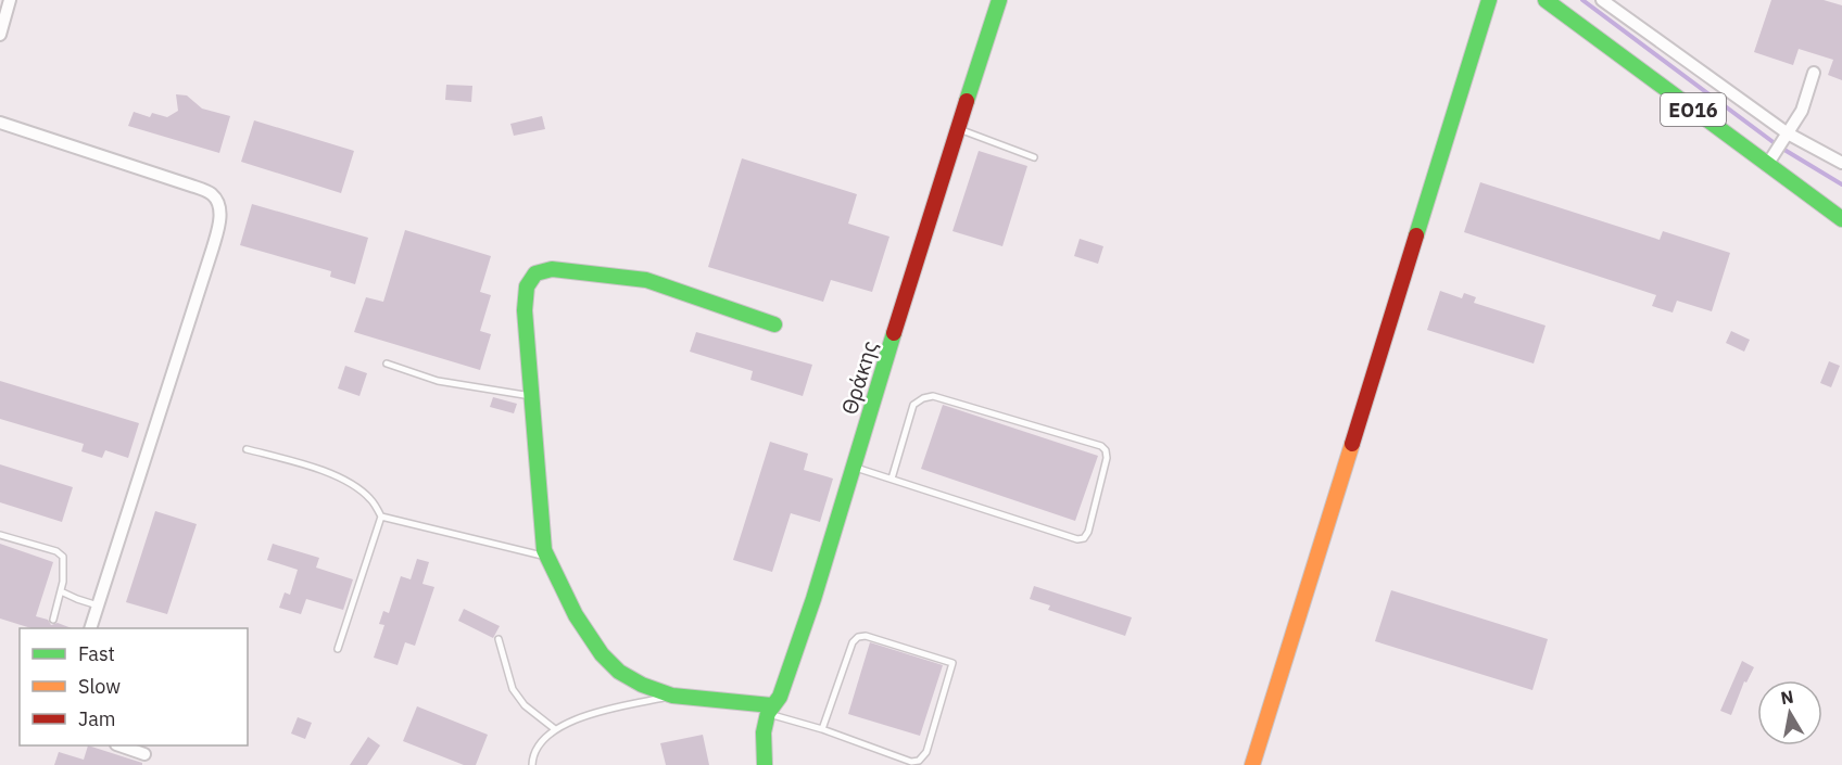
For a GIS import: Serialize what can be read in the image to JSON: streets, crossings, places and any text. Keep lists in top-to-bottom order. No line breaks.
{"streets":{"street":["ΕΟ16","Θράκης"]},"legend":["Fast","Slow","Jam"],"north":"top"}
